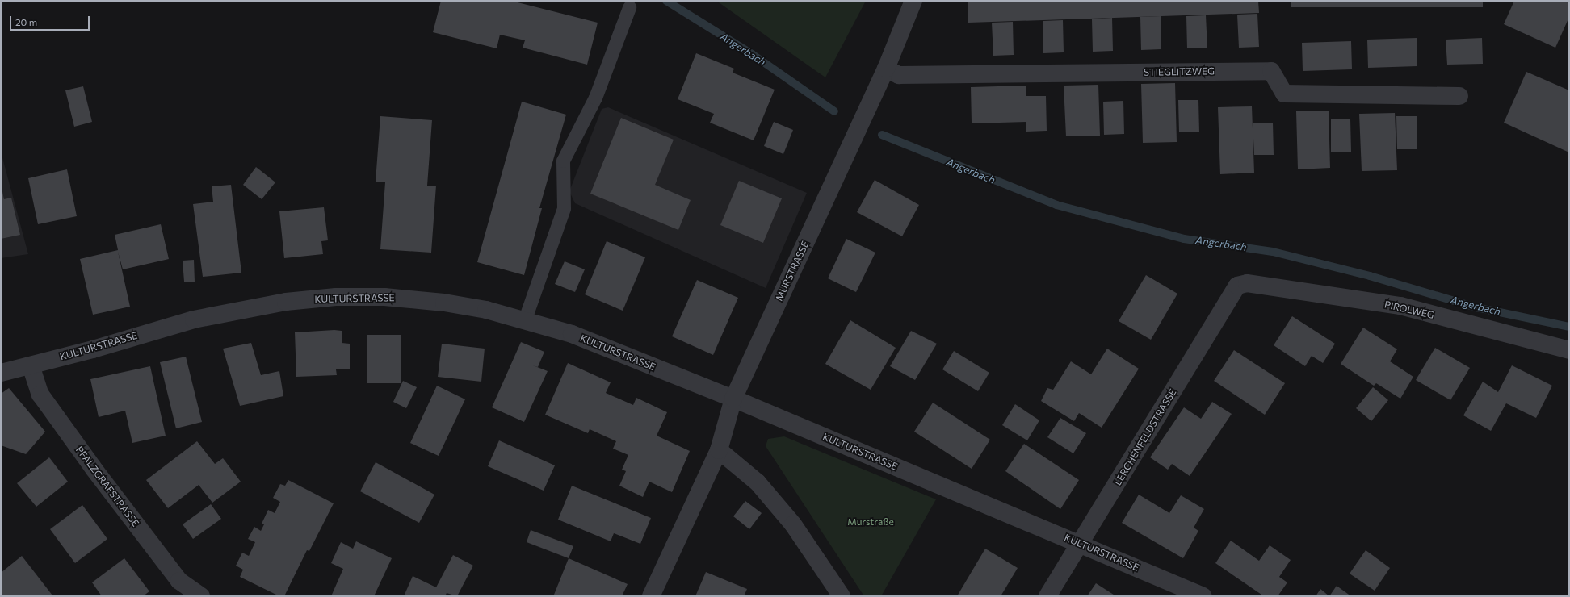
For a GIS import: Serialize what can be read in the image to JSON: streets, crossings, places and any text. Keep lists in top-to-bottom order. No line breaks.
{"streets":{"street":["STIEGLITZWEG","MURSTRASSE","KULTURSTRASSE","PIROLWEG","LERCHENFELDSTRASSE","PFALZGRAFSTRASSE"]},"crossings":[["STIEGLITZWEG","MURSTRASSE"],["MURSTRASSE","KULTURSTRASSE"],["KULTURSTRASSE","LERCHENFELDSTRASSE"],["KULTURSTRASSE","PFALZGRAFSTRASSE"],["PIROLWEG","LERCHENFELDSTRASSE"]],"water":["Angerbach"],"parks":["Murstraße"],"scale_bar":"20 m"}
